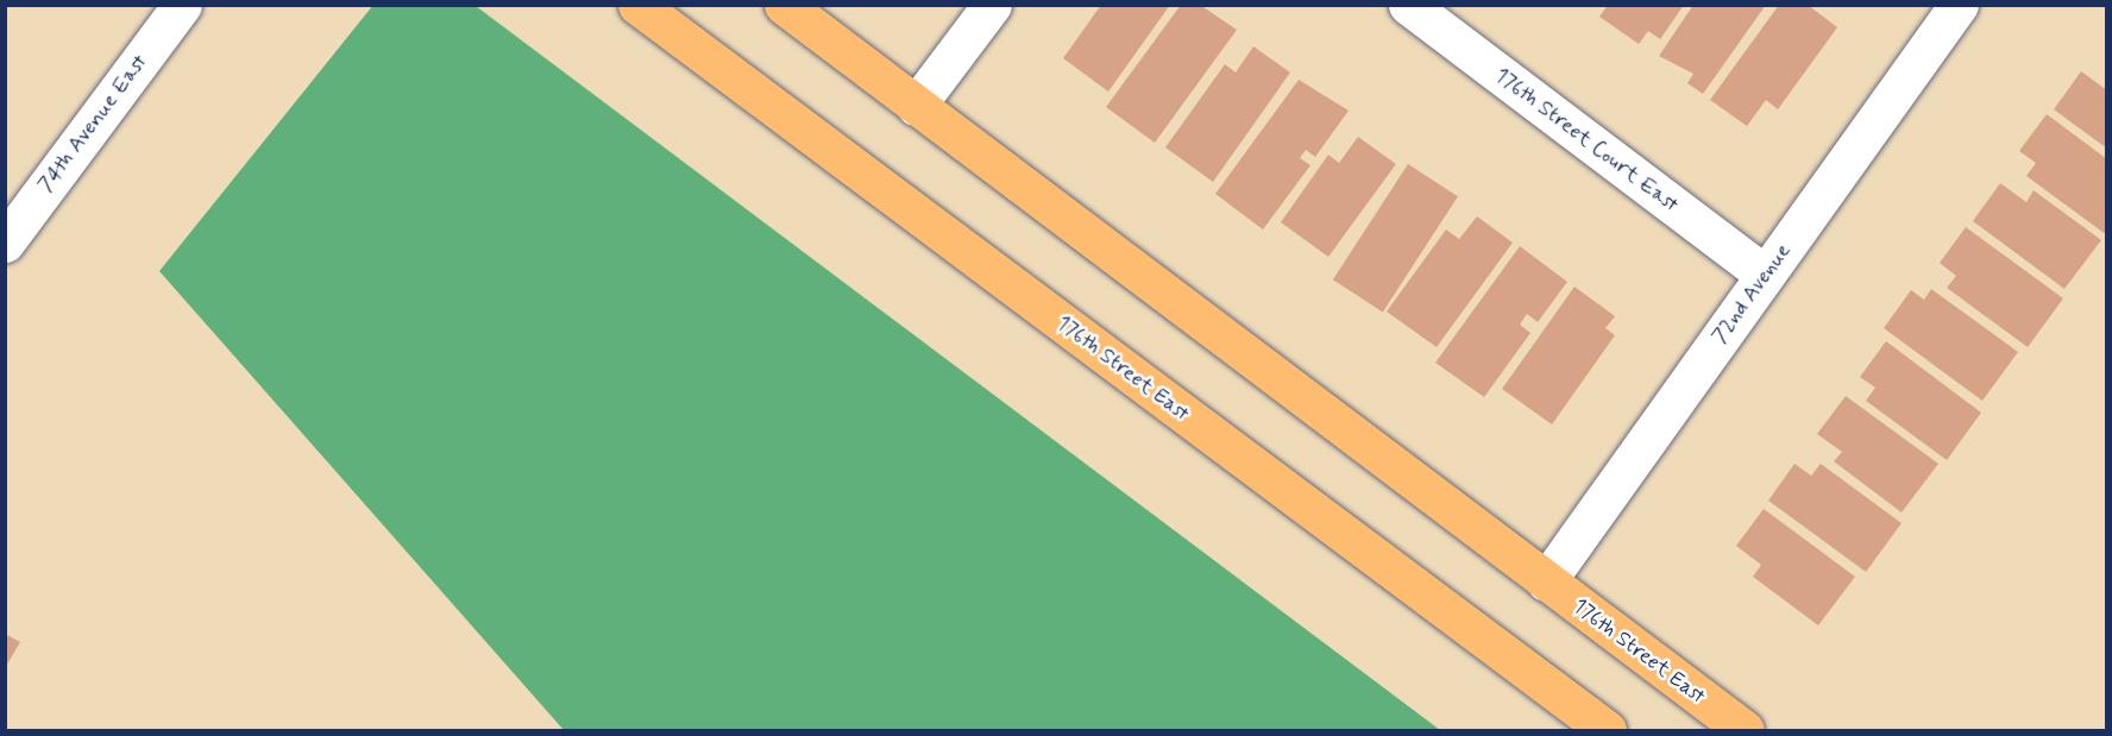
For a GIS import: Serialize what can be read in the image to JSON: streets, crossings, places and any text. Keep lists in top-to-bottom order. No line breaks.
{"streets":{"main road":["176th Street East"],"street":["74th Avenue East","176th Street Court East","72nd Avenue"]},"crossings":[["176th Street Court East","72nd Avenue"],["72nd Avenue","176th Street East"]]}
